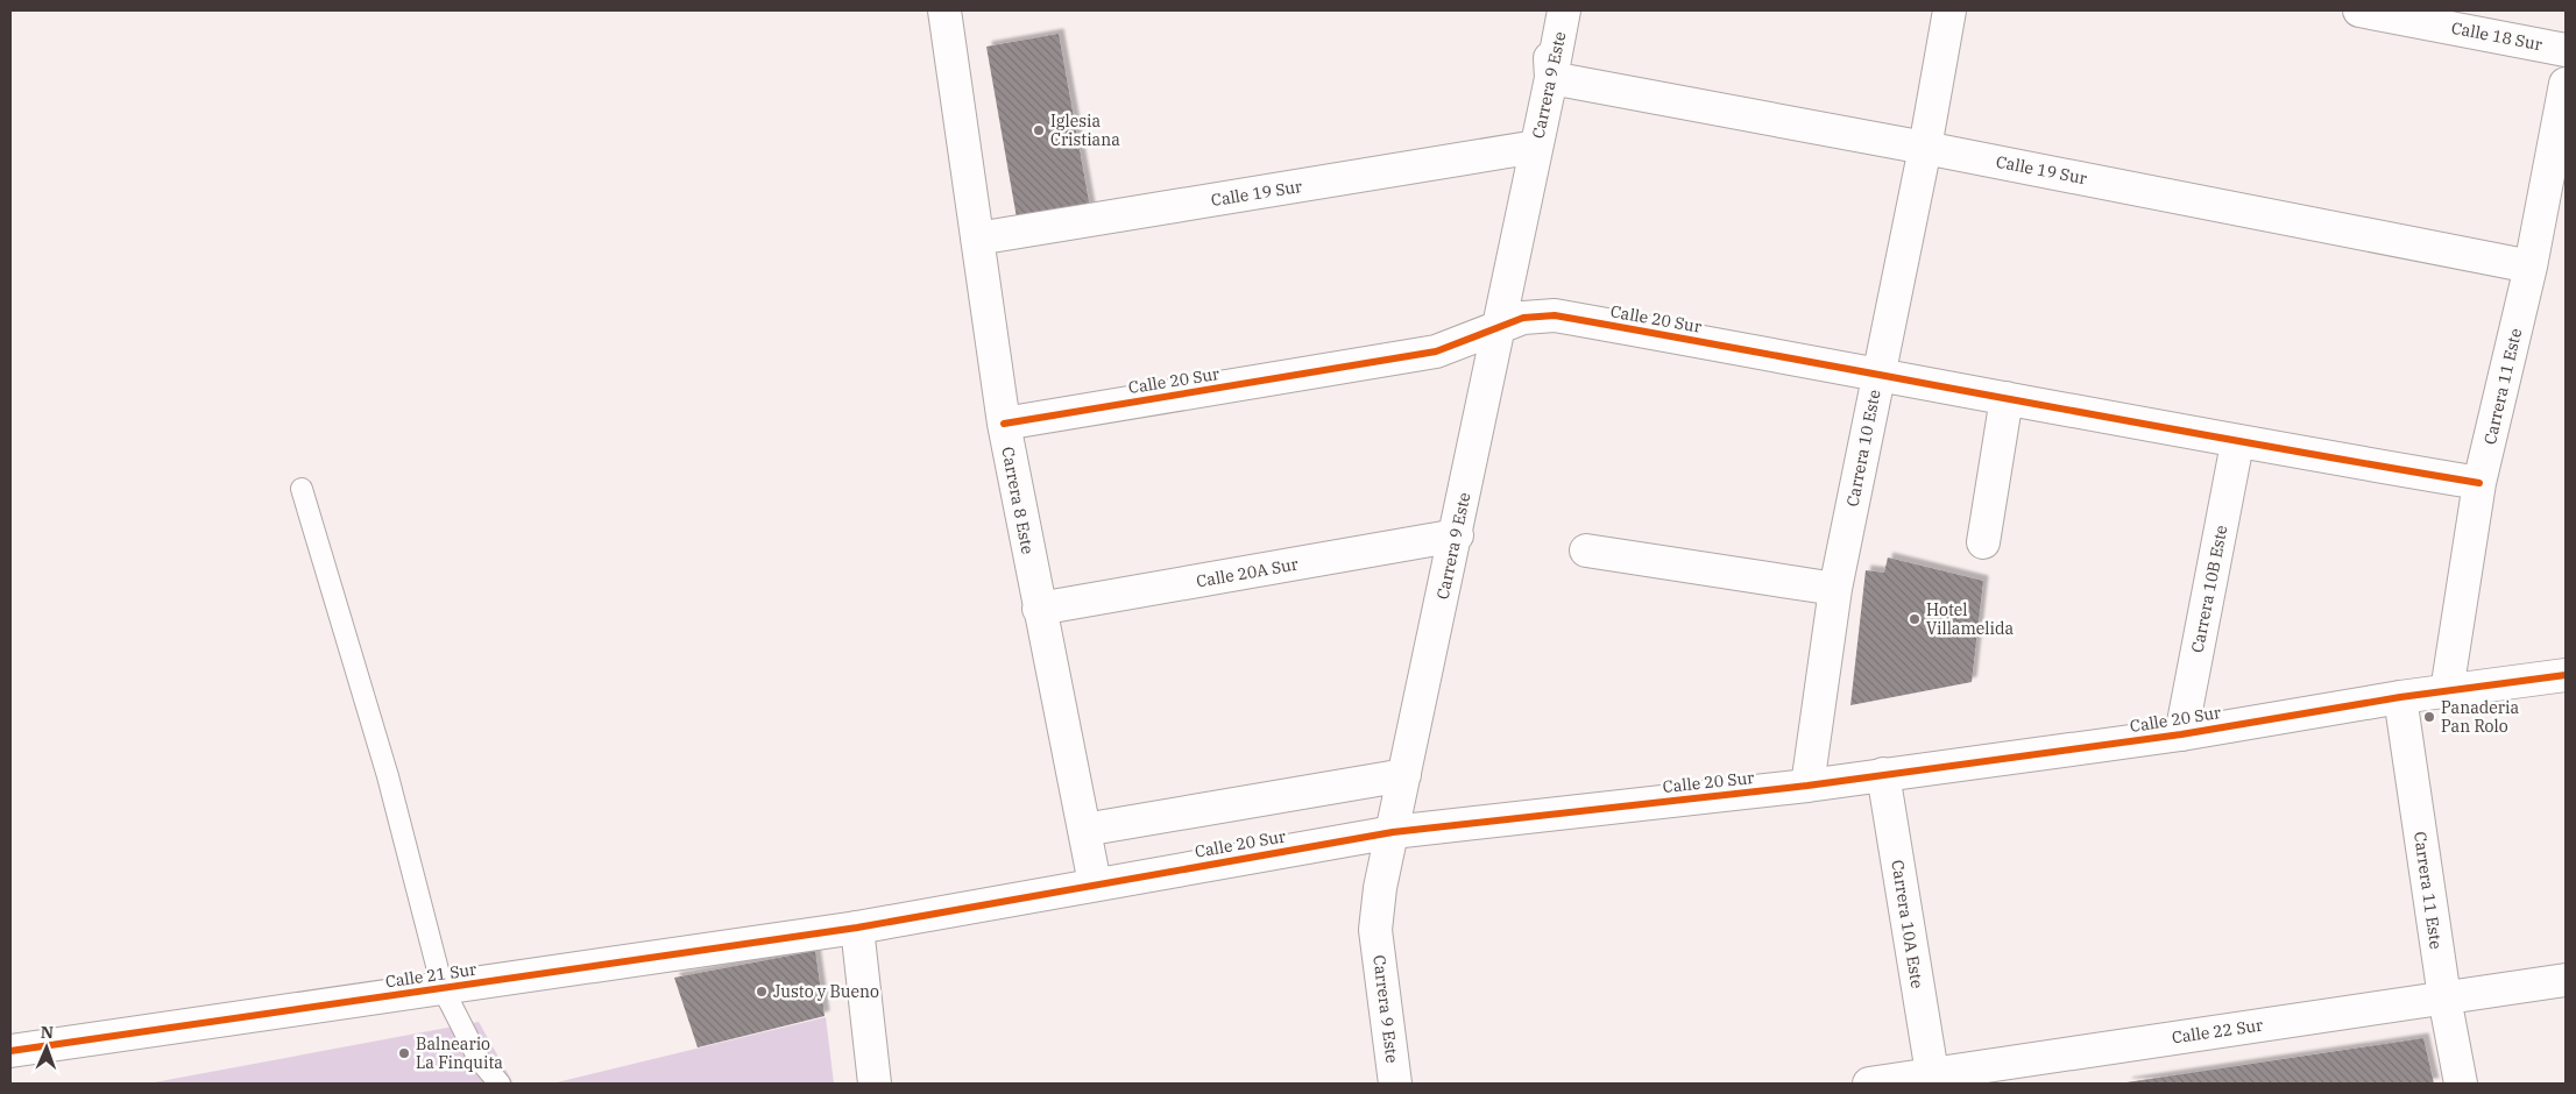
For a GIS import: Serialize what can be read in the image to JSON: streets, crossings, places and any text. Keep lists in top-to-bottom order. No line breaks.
{"streets":{"street":["Calle 18 Sur","Carrera 9 Este","Calle 19 Sur","Calle 20 Sur","Carrera 11 Este","Carrera 10 Este","Carrera 8 Este","Calle 20A Sur","Carrera 10B Este","Carrera 10A Este","Calle 21 Sur","Calle 22 Sur"]},"crossings":[["Carrera 9 Este","Calle 19 Sur"],["Carrera 9 Este","Calle 20 Sur"],["Carrera 9 Este","Calle 20A Sur"],["Calle 19 Sur","Carrera 11 Este"],["Calle 19 Sur","Carrera 10 Este"],["Calle 19 Sur","Carrera 8 Este"],["Calle 20 Sur","Carrera 11 Este"],["Calle 20 Sur","Carrera 10 Este"],["Calle 20 Sur","Carrera 8 Este"],["Calle 20 Sur","Carrera 10B Este"],["Calle 20 Sur","Carrera 10A Este"],["Calle 20 Sur","Calle 21 Sur"],["Carrera 11 Este","Calle 22 Sur"],["Carrera 8 Este","Calle 20A Sur"],["Carrera 10A Este","Calle 22 Sur"]],"places":["Iglesia Cristiana","Hotel Villamelida","Panaderia Pan Rolo","Justo y Bueno","Balneario La Finquita"],"north":"top"}
